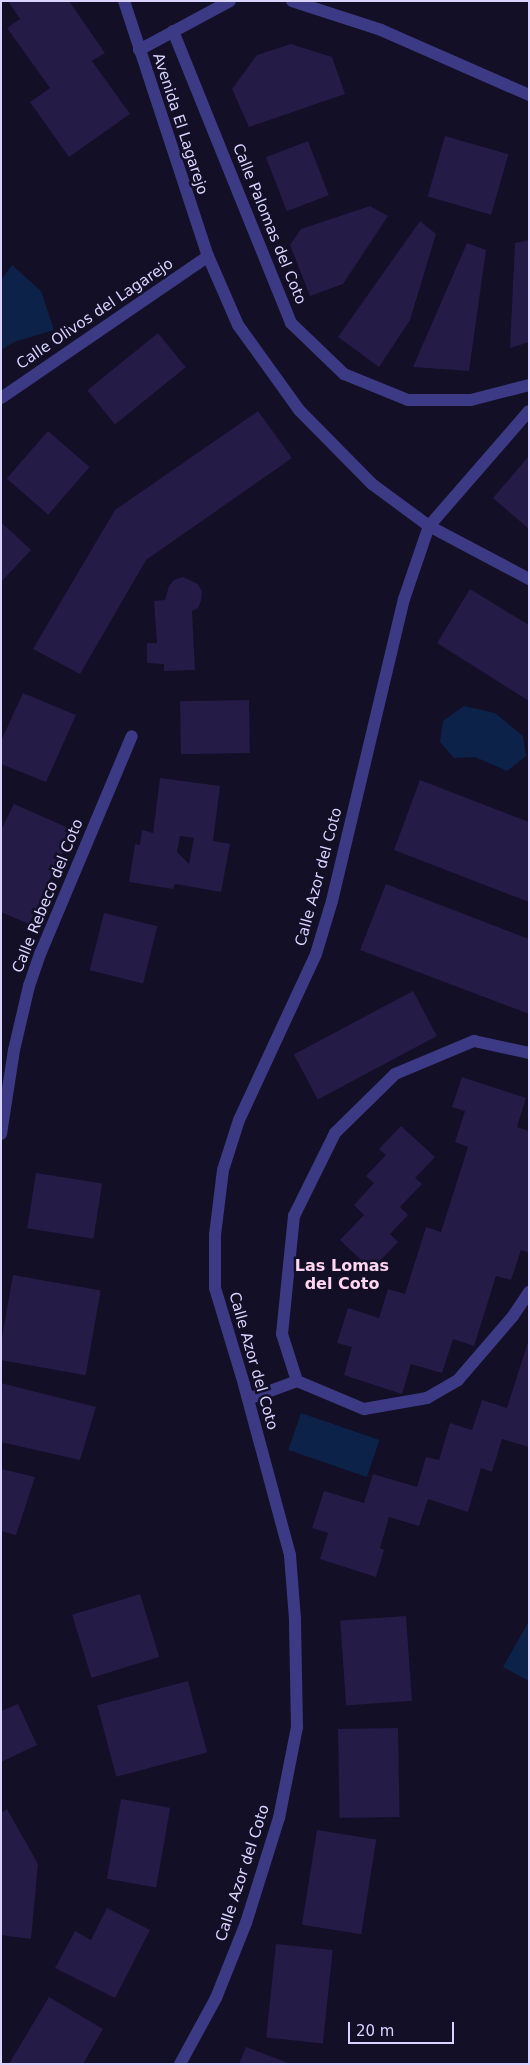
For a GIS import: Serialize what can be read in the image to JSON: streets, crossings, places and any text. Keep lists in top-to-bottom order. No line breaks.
{"streets":{"street":["Avenida El Lagarejo","Calle Palomas del Coto","Calle Olivos del Lagarejo","Calle Azor del Coto","Calle Rebeco del Coto"]},"crossings":[["Avenida El Lagarejo","Calle Olivos del Lagarejo"],["Avenida El Lagarejo","Calle Azor del Coto"]],"districts":["Las Lomas del Coto"],"scale_bar":"20 m"}
